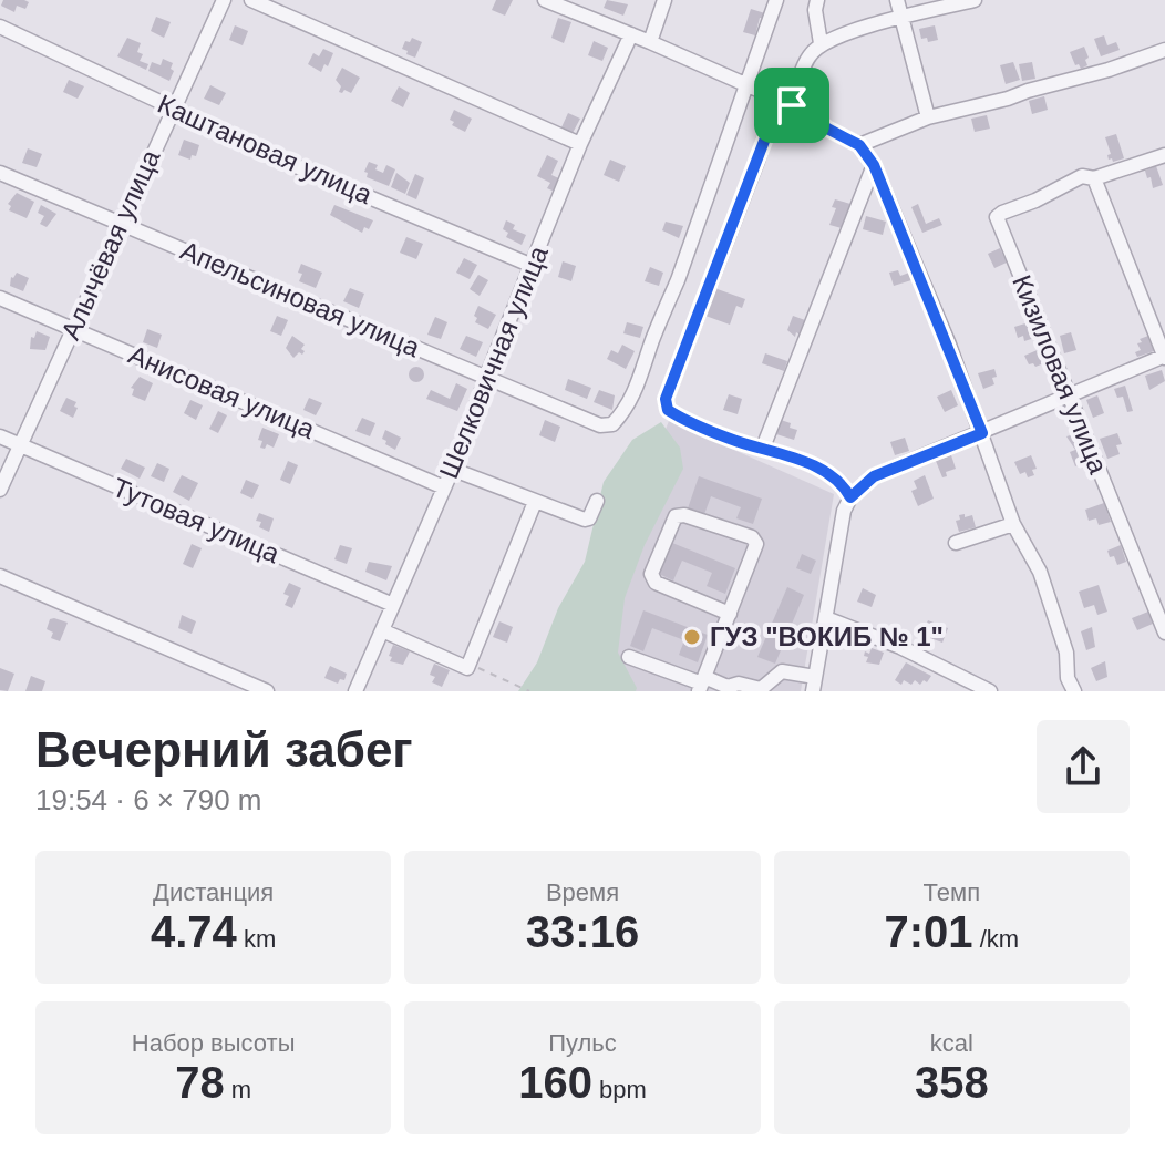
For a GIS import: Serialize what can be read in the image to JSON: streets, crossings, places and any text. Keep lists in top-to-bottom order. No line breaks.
{"streets":{"street":["Каштановая улица","Алычёвая улица","Апельсиновая улица","Шелковичная улица","Кизиловая улица","Анисовая улица","Тутовая улица"]},"crossings":[["Каштановая улица","Алычёвая улица"],["Каштановая улица","Шелковичная улица"],["Алычёвая улица","Апельсиновая улица"],["Алычёвая улица","Анисовая улица"],["Алычёвая улица","Тутовая улица"],["Апельсиновая улица","Шелковичная улица"],["Шелковичная улица","Анисовая улица"],["Шелковичная улица","Тутовая улица"]],"places":["ГУЗ \"ВОКИБ № 1\""],"page":{"heading":["Вечерний забег","19:54 · 6 × 790 m"],"stats":[["Дистанция","4.74 km"],["Время","33:16"],["Темп","7:01 /km"],["Набор высоты","78 m"],["Пульс","160 bpm"],["kcal","358"]]}}
